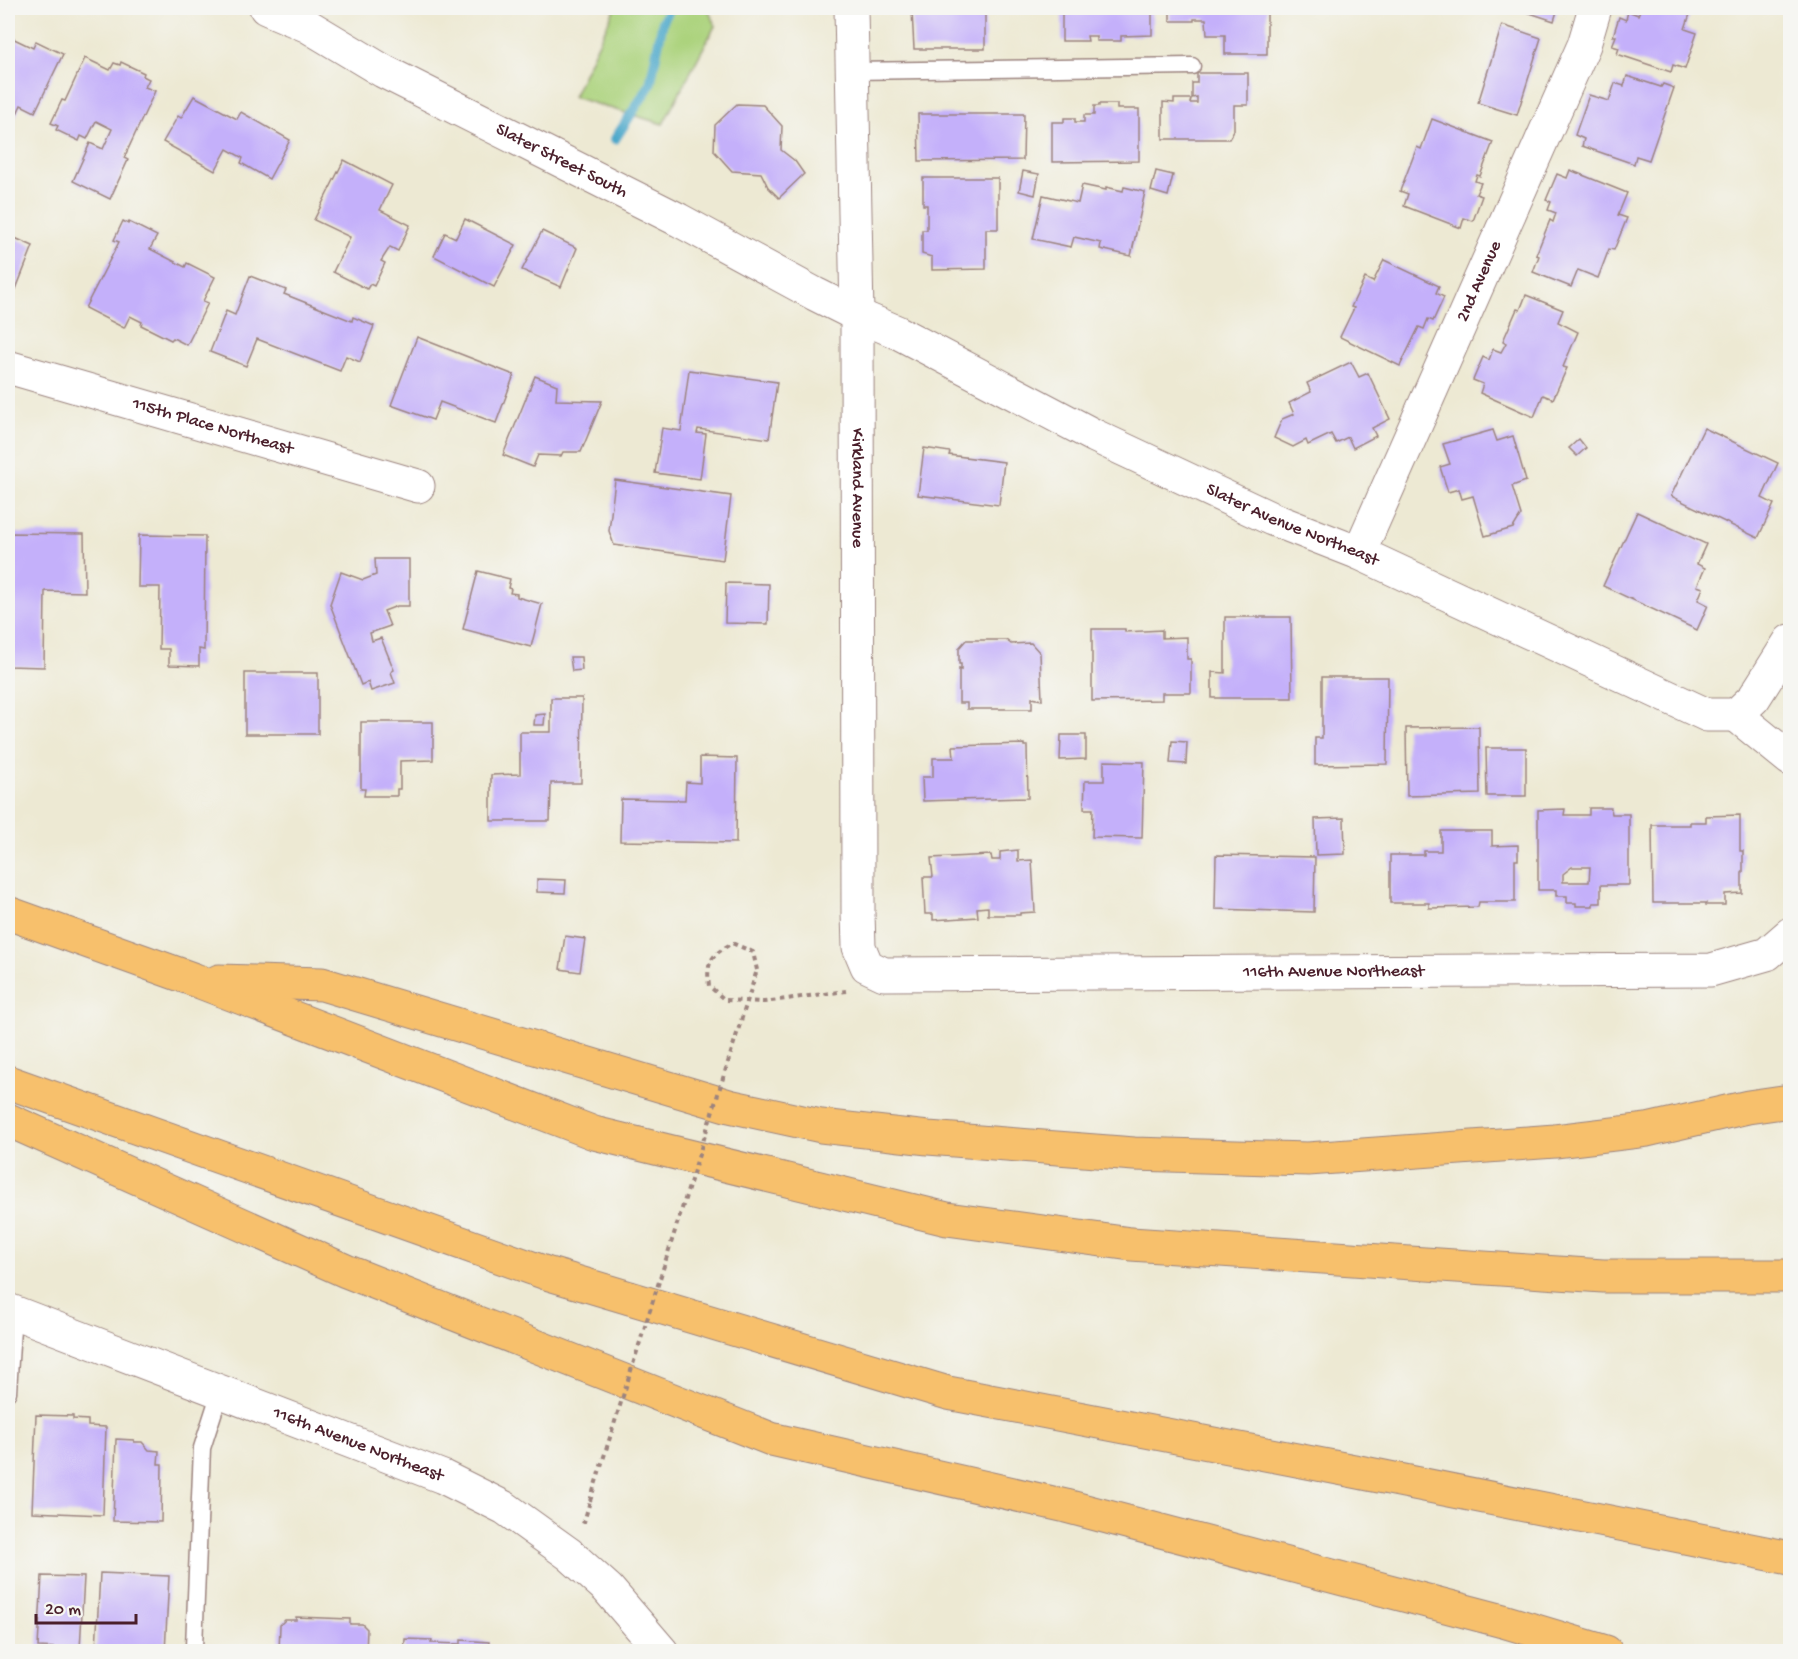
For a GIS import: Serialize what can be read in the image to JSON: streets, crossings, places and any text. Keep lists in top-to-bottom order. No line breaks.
{"streets":{"street":["Slater Street South","2nd Avenue","115th Place Northeast","Kirkland Avenue","Slater Avenue Northeast","116th Avenue Northeast"]},"crossings":[["Slater Street South","Kirkland Avenue"],["Slater Street South","Slater Avenue Northeast"],["2nd Avenue","Slater Avenue Northeast"],["Kirkland Avenue","Slater Avenue Northeast"],["Kirkland Avenue","116th Avenue Northeast"]],"scale_bar":"20 m"}
